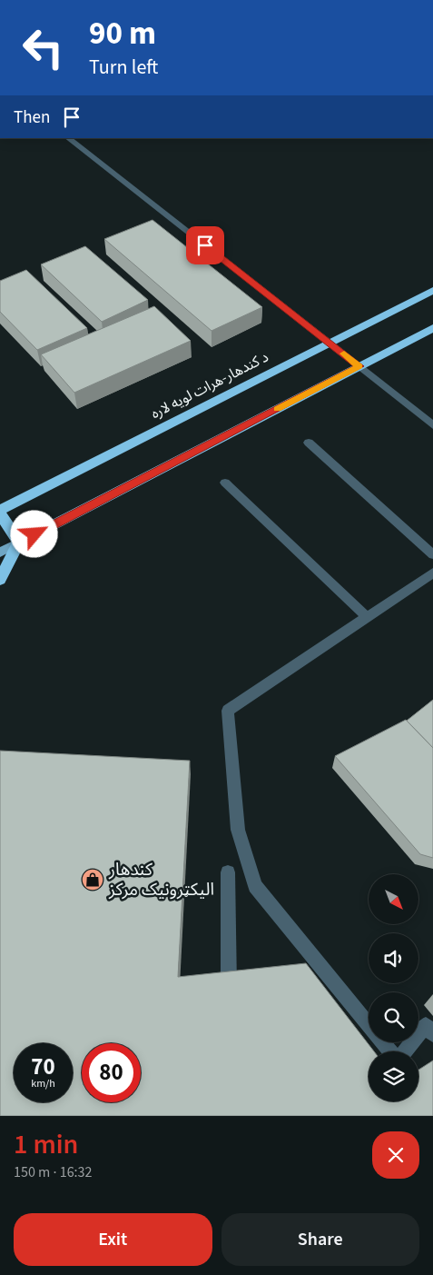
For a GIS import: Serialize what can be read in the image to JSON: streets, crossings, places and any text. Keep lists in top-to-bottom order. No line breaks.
{"streets":{"highway":["د کندهار-هرات لويه لاره"]},"places":{"shop":["کندهار الیکټرونیک مرکز"]},"north":"bottom right","page":{"turn":["90 m","Turn left"],"then":"Then","speed":"70 km/h","limit":"80","heading":["1 min","150 m · 16:32"],"buttons":["Exit","Share"]}}
